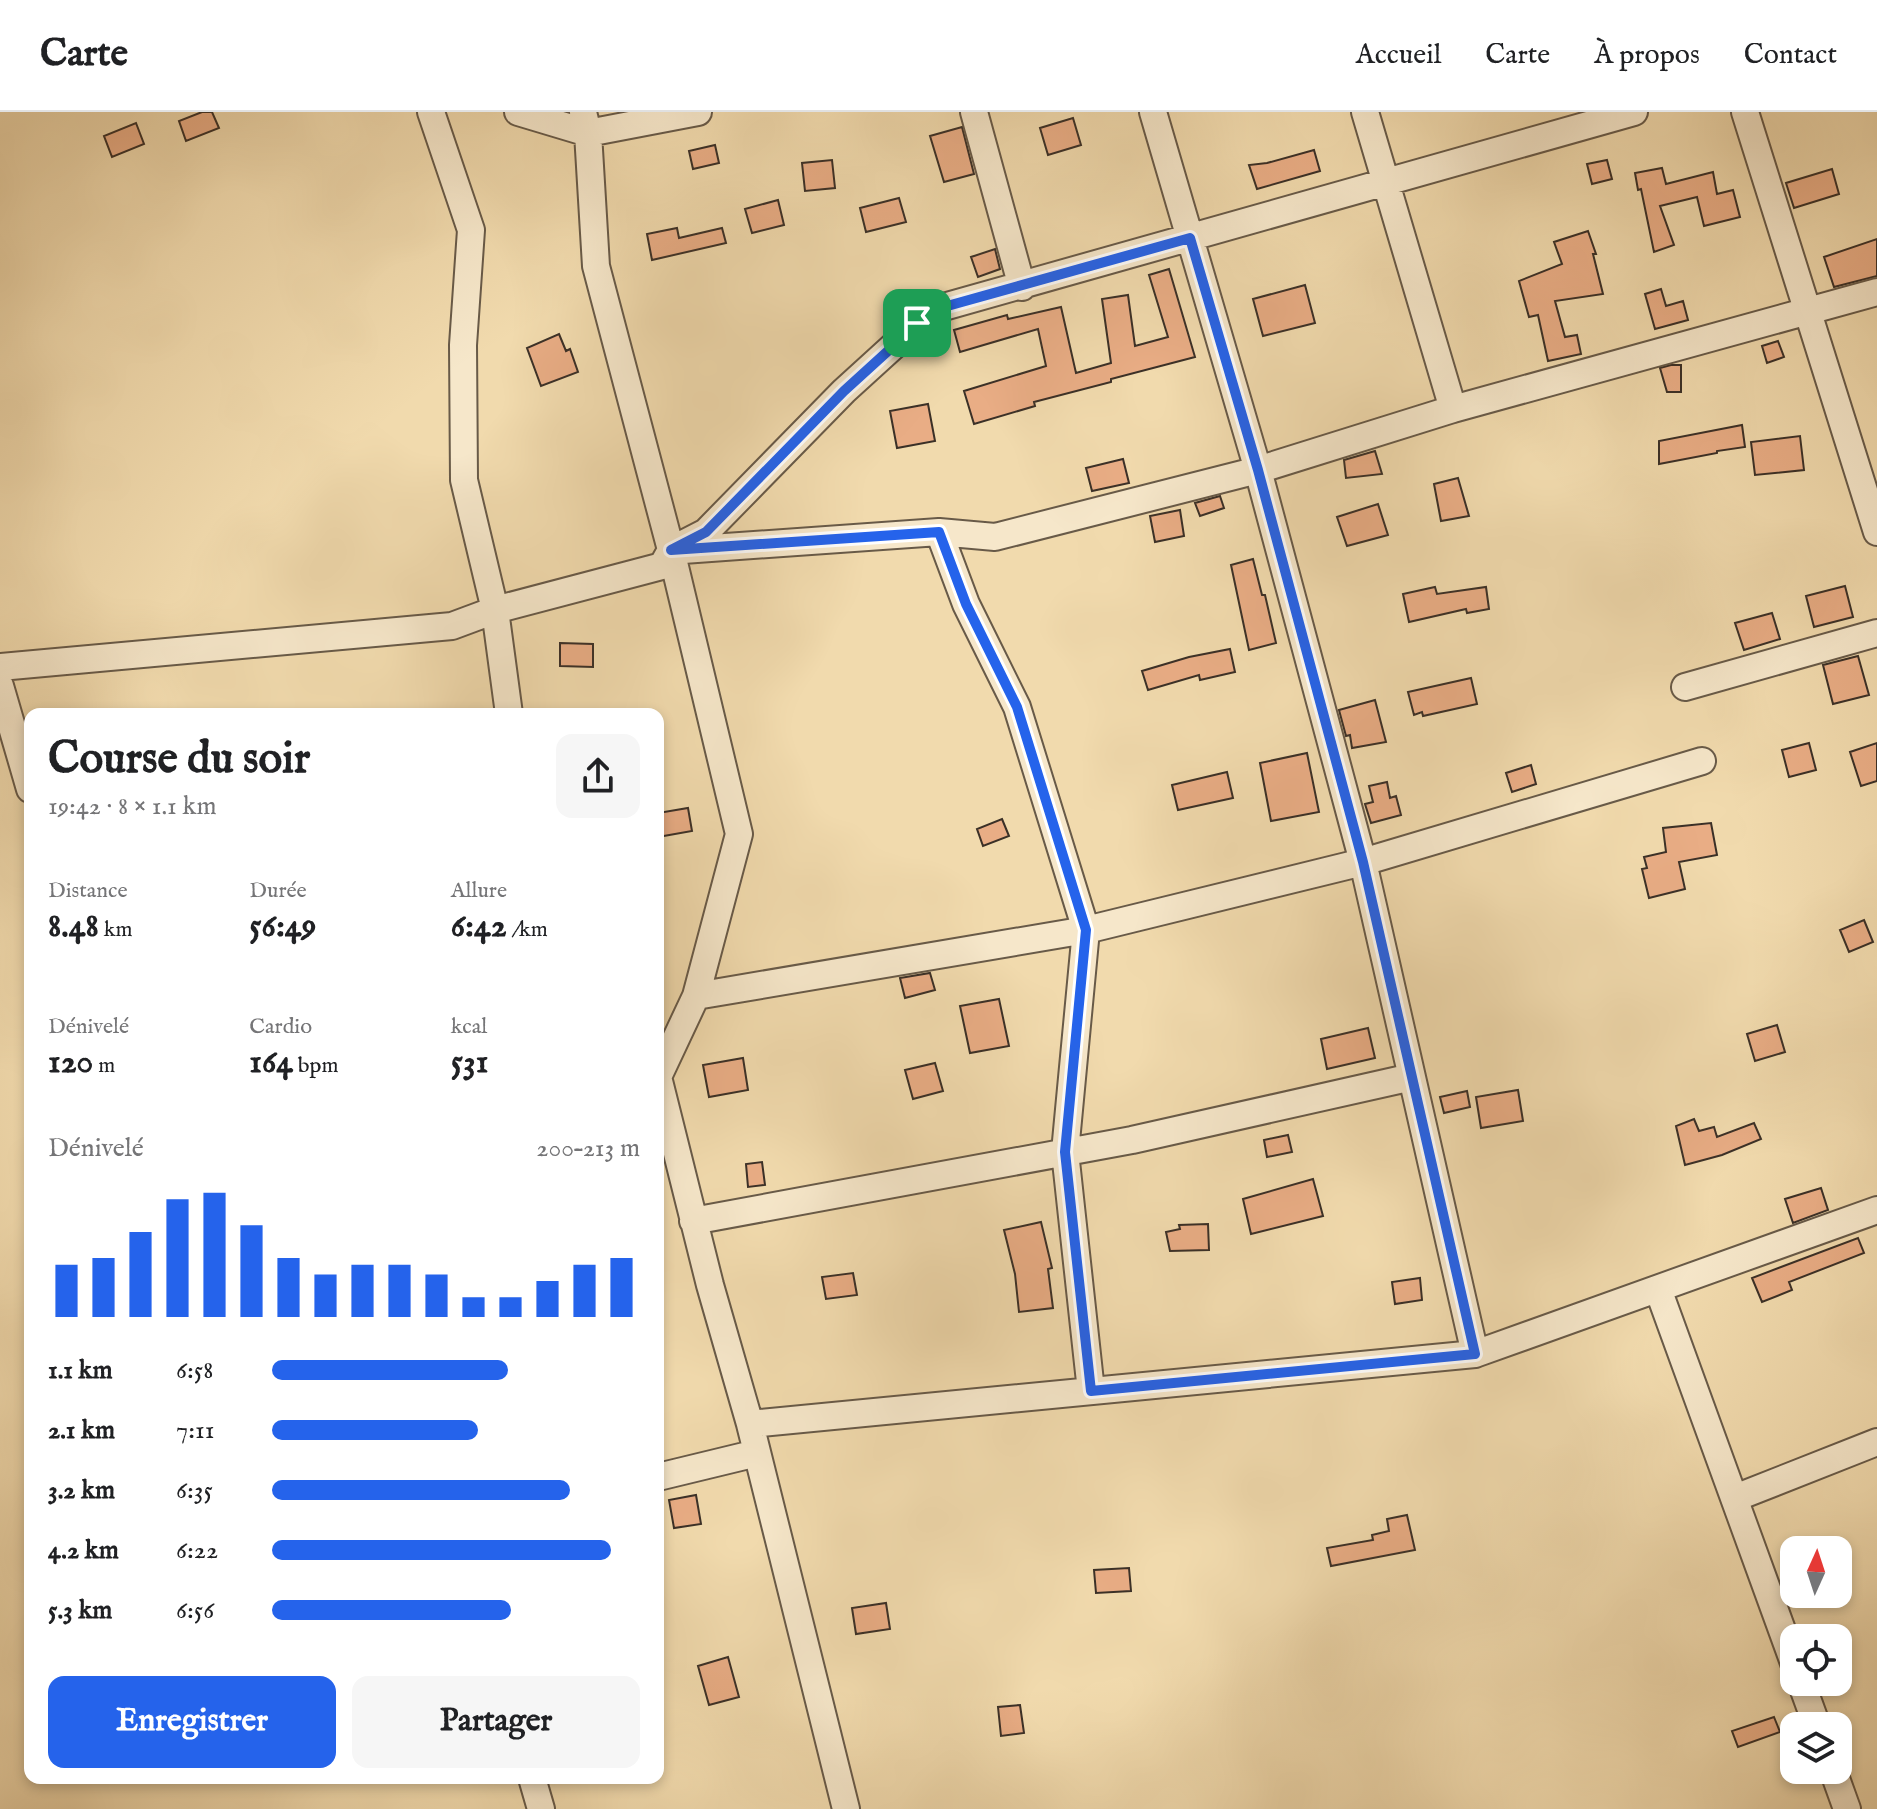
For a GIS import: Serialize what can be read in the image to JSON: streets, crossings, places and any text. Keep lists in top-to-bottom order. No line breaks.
{"north":"top","page":{"header":"Carte","nav":["Accueil","Carte","À propos","Contact"],"heading":["Course du soir","19:42 · 8 × 1.1 km"],"stats":[["Distance","8.48 km"],["Durée","56:49"],["Allure","6:42 /km"],["Dénivelé","120 m"],["Cardio","164 bpm"],["kcal","531"]],"chart":["Dénivelé","200–213 m"],"list":[{"name":"1.1 km","note":"6:58"},{"name":"2.1 km","note":"7:11"},{"name":"3.2 km","note":"6:35"},{"name":"4.2 km","note":"6:22"},{"name":"5.3 km","note":"6:56"}],"buttons":["Enregistrer","Partager"]}}
